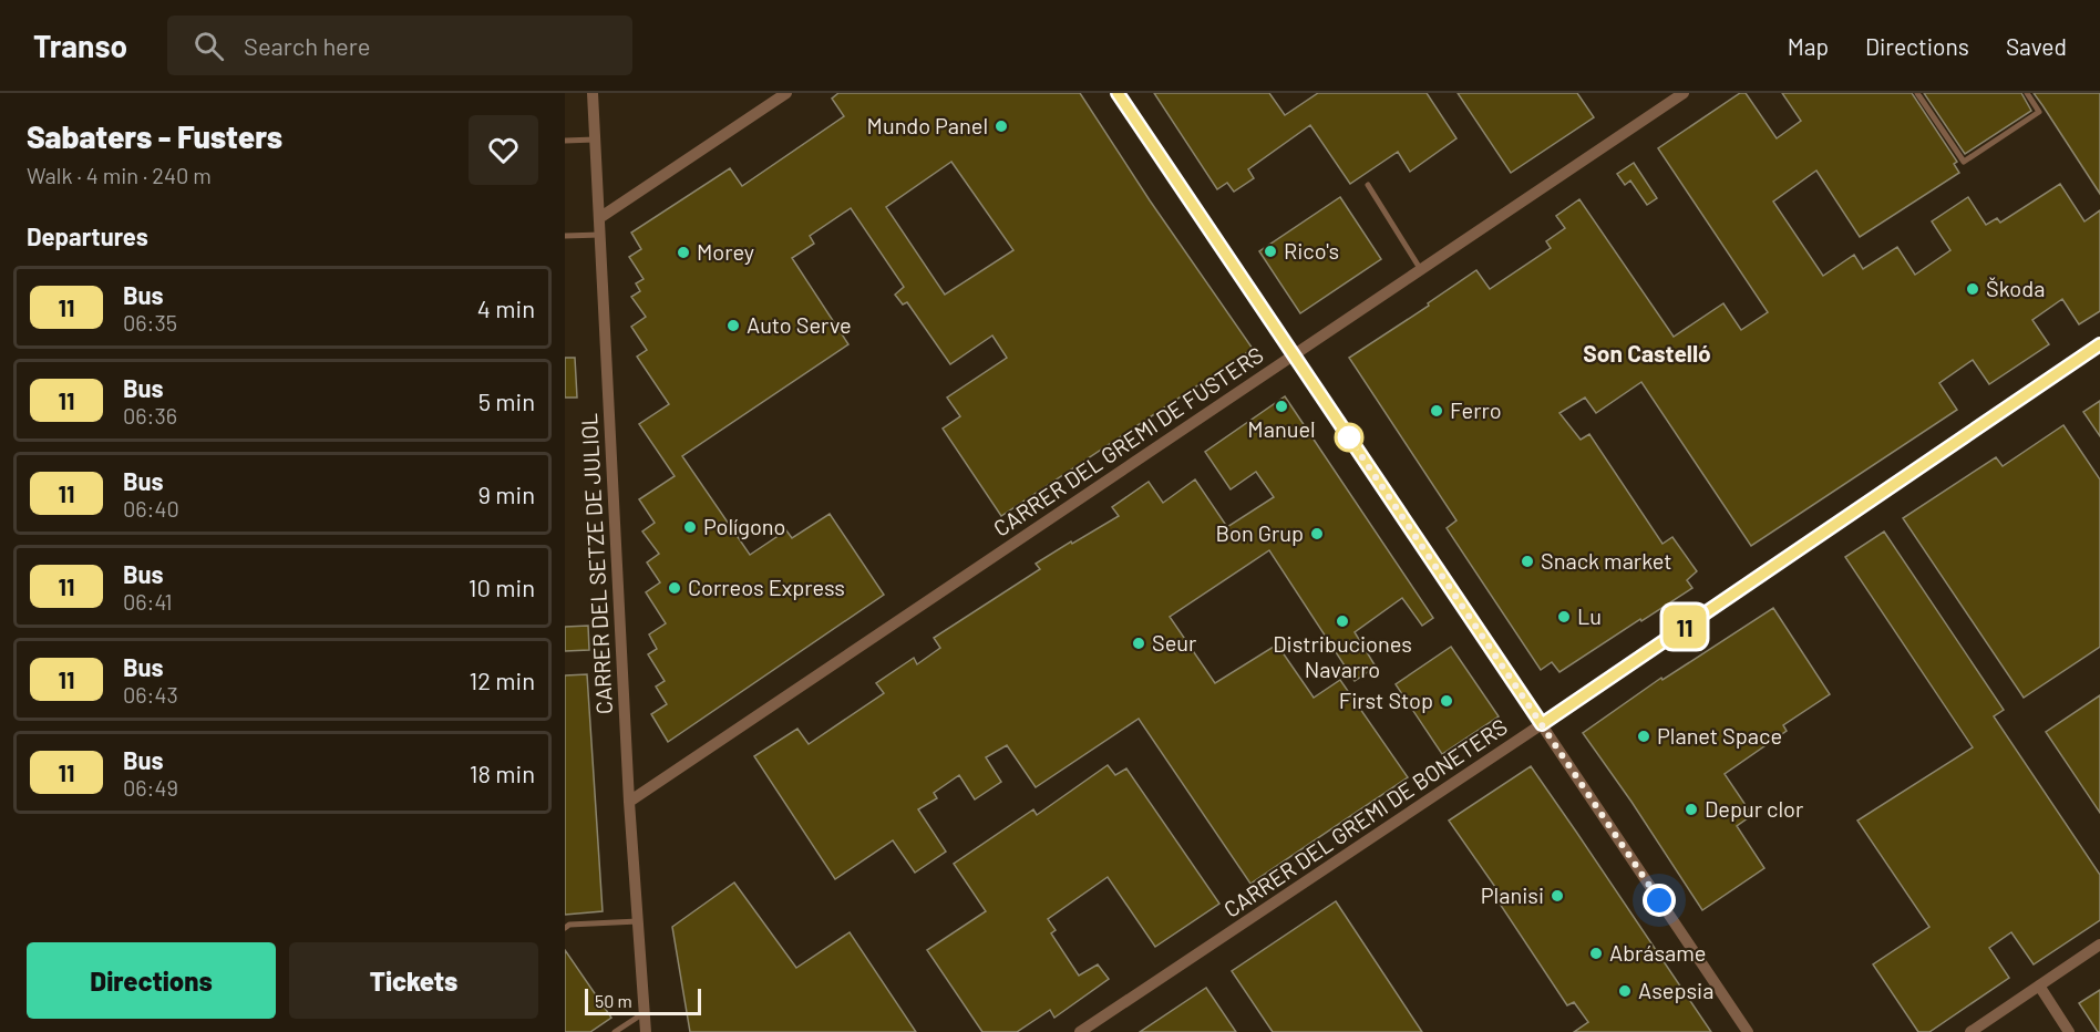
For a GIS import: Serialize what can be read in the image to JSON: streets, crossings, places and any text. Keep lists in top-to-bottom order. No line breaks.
{"streets":{"street":["CARRER DEL GREMI DE FUSTERS","CARRER DEL SETZE DE JULIOL","CARRER DEL GREMI DE BONETERS"]},"crossings":[["CARRER DEL GREMI DE FUSTERS","CARRER DEL SETZE DE JULIOL"]],"districts":["Son Castelló"],"places":["Mundo Panel","Rico's","Morey","Škoda","Auto Serve","Manuel","Ferro","Polígono","Bon Grup","Snack market","Correos Express","Lu","Distribuciones Navarro","Seur","First Stop","Planet Space","Depur clor","Planisi","Abrásame","Asepsia"],"lines":["bus line 11"],"scale_bar":"50 m","page":{"header":"Transo","search":"Search here","nav":["Map","Directions","Saved"],"heading":[["Sabaters - Fusters","Walk · 4 min · 240 m"],"Departures"],"on_map":"11","list":[{"mark":"11","name":"Bus","note":"06:35","value":"4 min"},{"mark":"11","name":"Bus","note":"06:36","value":"5 min"},{"mark":"11","name":"Bus","note":"06:40","value":"9 min"},{"mark":"11","name":"Bus","note":"06:41","value":"10 min"},{"mark":"11","name":"Bus","note":"06:43","value":"12 min"},{"mark":"11","name":"Bus","note":"06:49","value":"18 min"}],"buttons":["Directions","Tickets"],"scale":"50 m"}}
